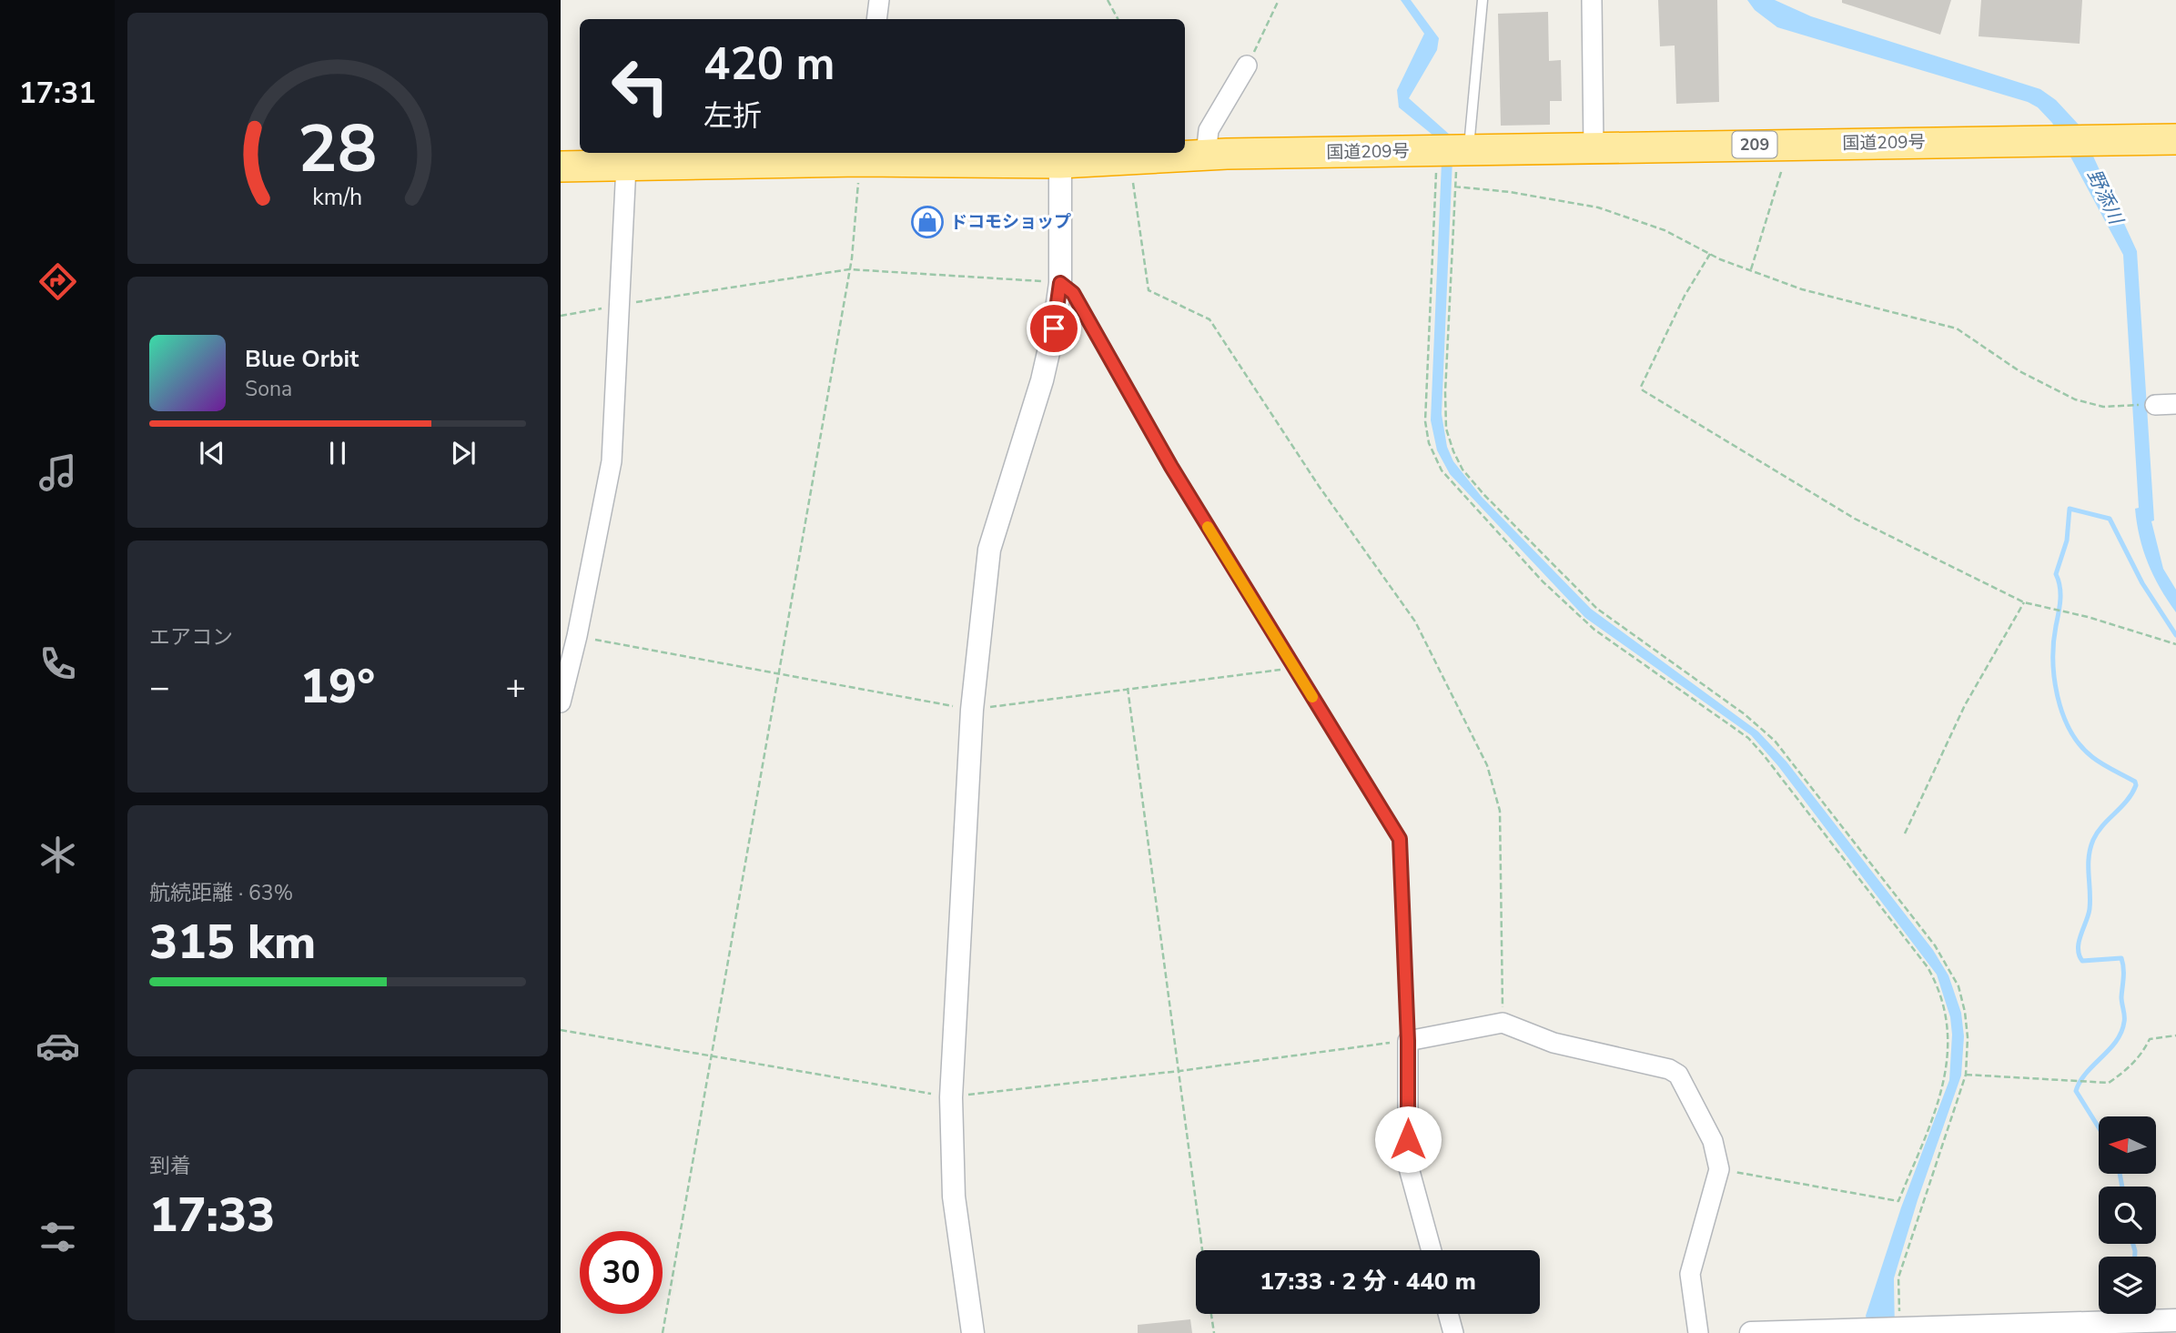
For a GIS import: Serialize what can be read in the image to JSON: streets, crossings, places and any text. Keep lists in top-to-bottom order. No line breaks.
{"streets":{"highway":["国道209号","209"]},"water":["野添川"],"places":{"shop":["ドコモショップ"]},"north":"left","page":{"tabs":"17:31","turn":["420 m","左折"],"song":["Blue Orbit","Sona"],"tile":["エアコン",["航続距離 · 63%","315 km"],["到着","17:33"]],"heat":["−","19°","+"],"limit":"30","trip":"17:33 · 2 分 · 440 m","gauge":["28","km/h"]}}
